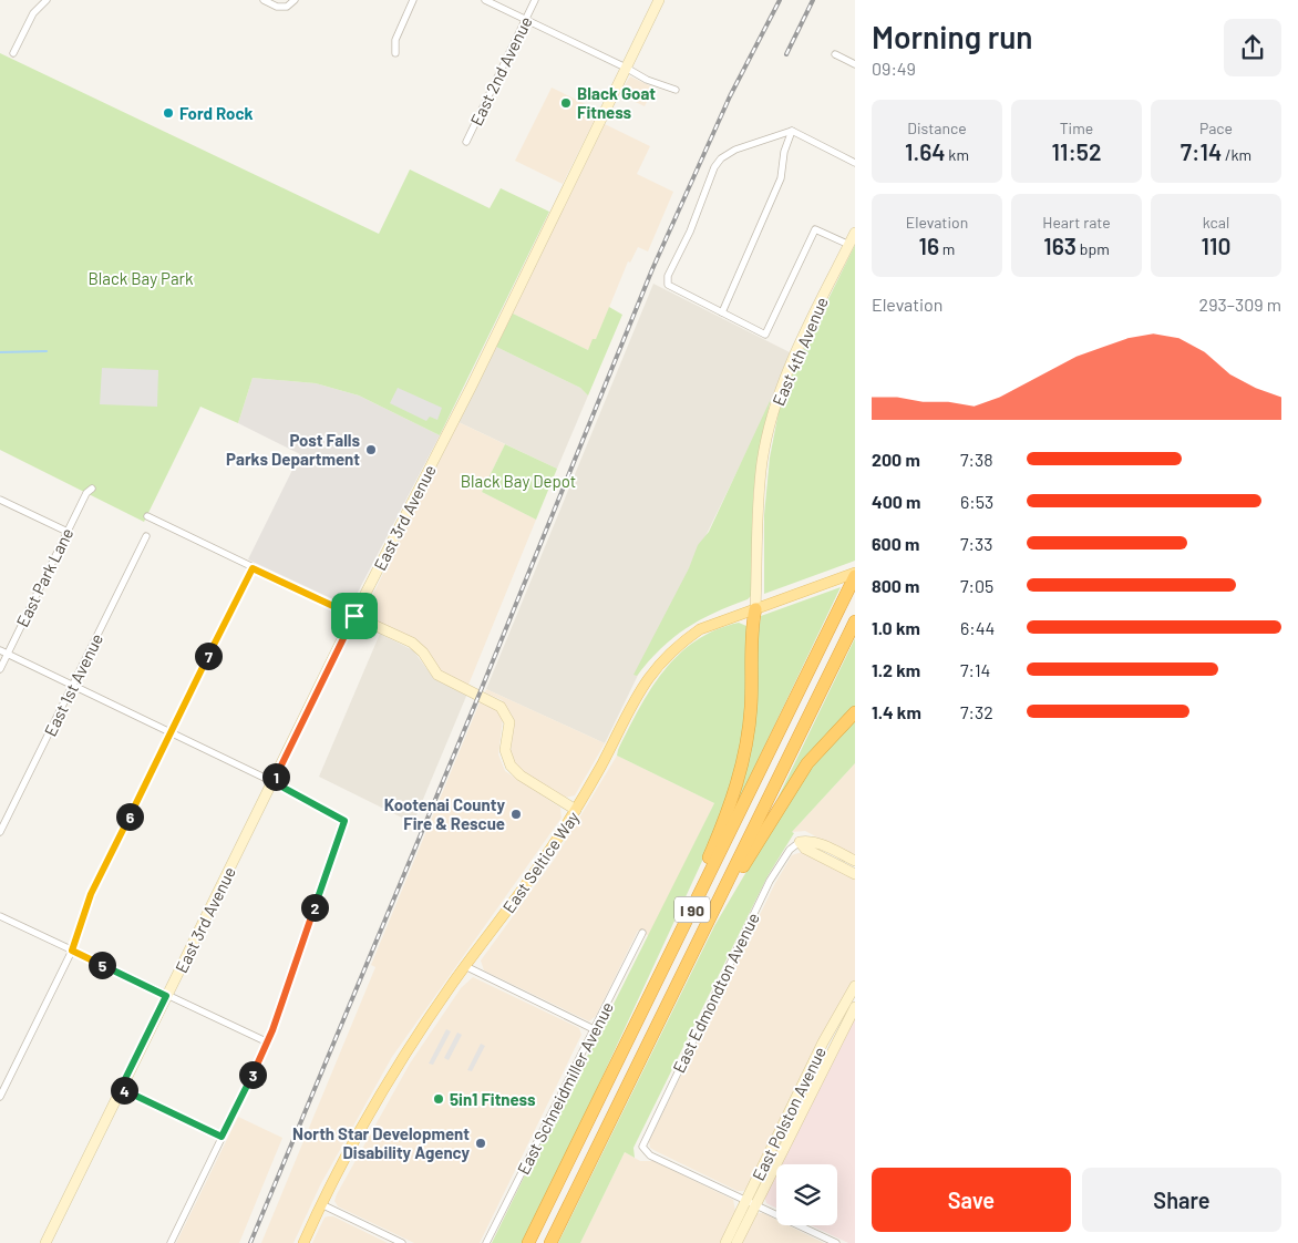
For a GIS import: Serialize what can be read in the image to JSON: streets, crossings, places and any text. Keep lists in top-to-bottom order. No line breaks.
{"streets":{"highway":["I 90"],"main road":["East Seltice Way"],"street":["East 2nd Avenue","East 4th Avenue","East 3rd Avenue","East Park Lane","East 1st Avenue","East Edmondton Avenue","East Schneidmiller Avenue","East Polston Avenue"]},"crossings":[["East 4th Avenue","East Seltice Way"],["East Seltice Way","I 90"],["East Edmondton Avenue","East Polston Avenue"]],"parks":["Black Bay Park","Black Bay Depot"],"places":["Black Goat Fitness","Ford Rock","Post Falls Parks Department","Kootenai County Fire & Rescue","5in1 Fitness","North Star Development Disability Agency"],"page":{"heading":["Morning run","09:49"],"stats":[["Distance","1.64 km"],["Time","11:52"],["Pace","7:14 /km"],["Elevation","16 m"],["Heart rate","163 bpm"],["kcal","110"]],"chart":["Elevation","293–309 m"],"list":[{"name":"200 m","note":"7:38"},{"name":"400 m","note":"6:53"},{"name":"600 m","note":"7:33"},{"name":"800 m","note":"7:05"},{"name":"1.0 km","note":"6:44"},{"name":"1.2 km","note":"7:14"},{"name":"1.4 km","note":"7:32"}],"pins":["7","1","6","2","5","3","4"],"buttons":["Save","Share"]}}
